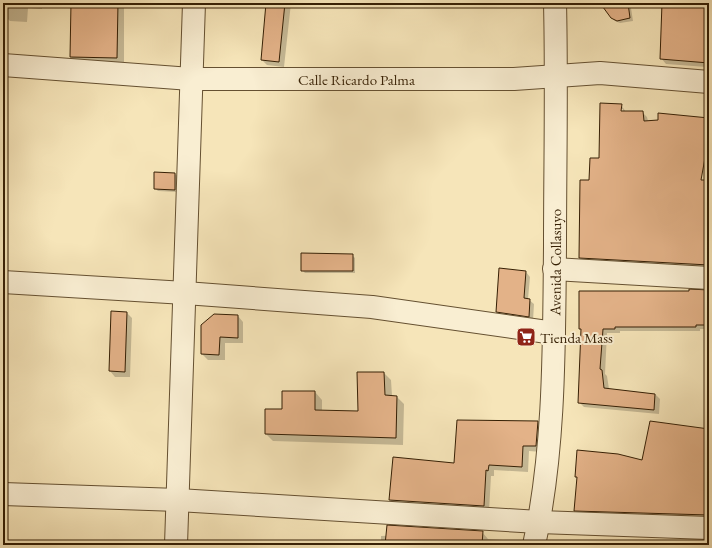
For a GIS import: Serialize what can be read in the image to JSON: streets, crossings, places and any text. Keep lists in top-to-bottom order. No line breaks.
{"streets":{"street":["Calle Ricardo Palma","Avenida Collasuyo"]},"crossings":[["Calle Ricardo Palma","Avenida Collasuyo"]],"places":{"supermarket":["Tienda Mass"]}}
